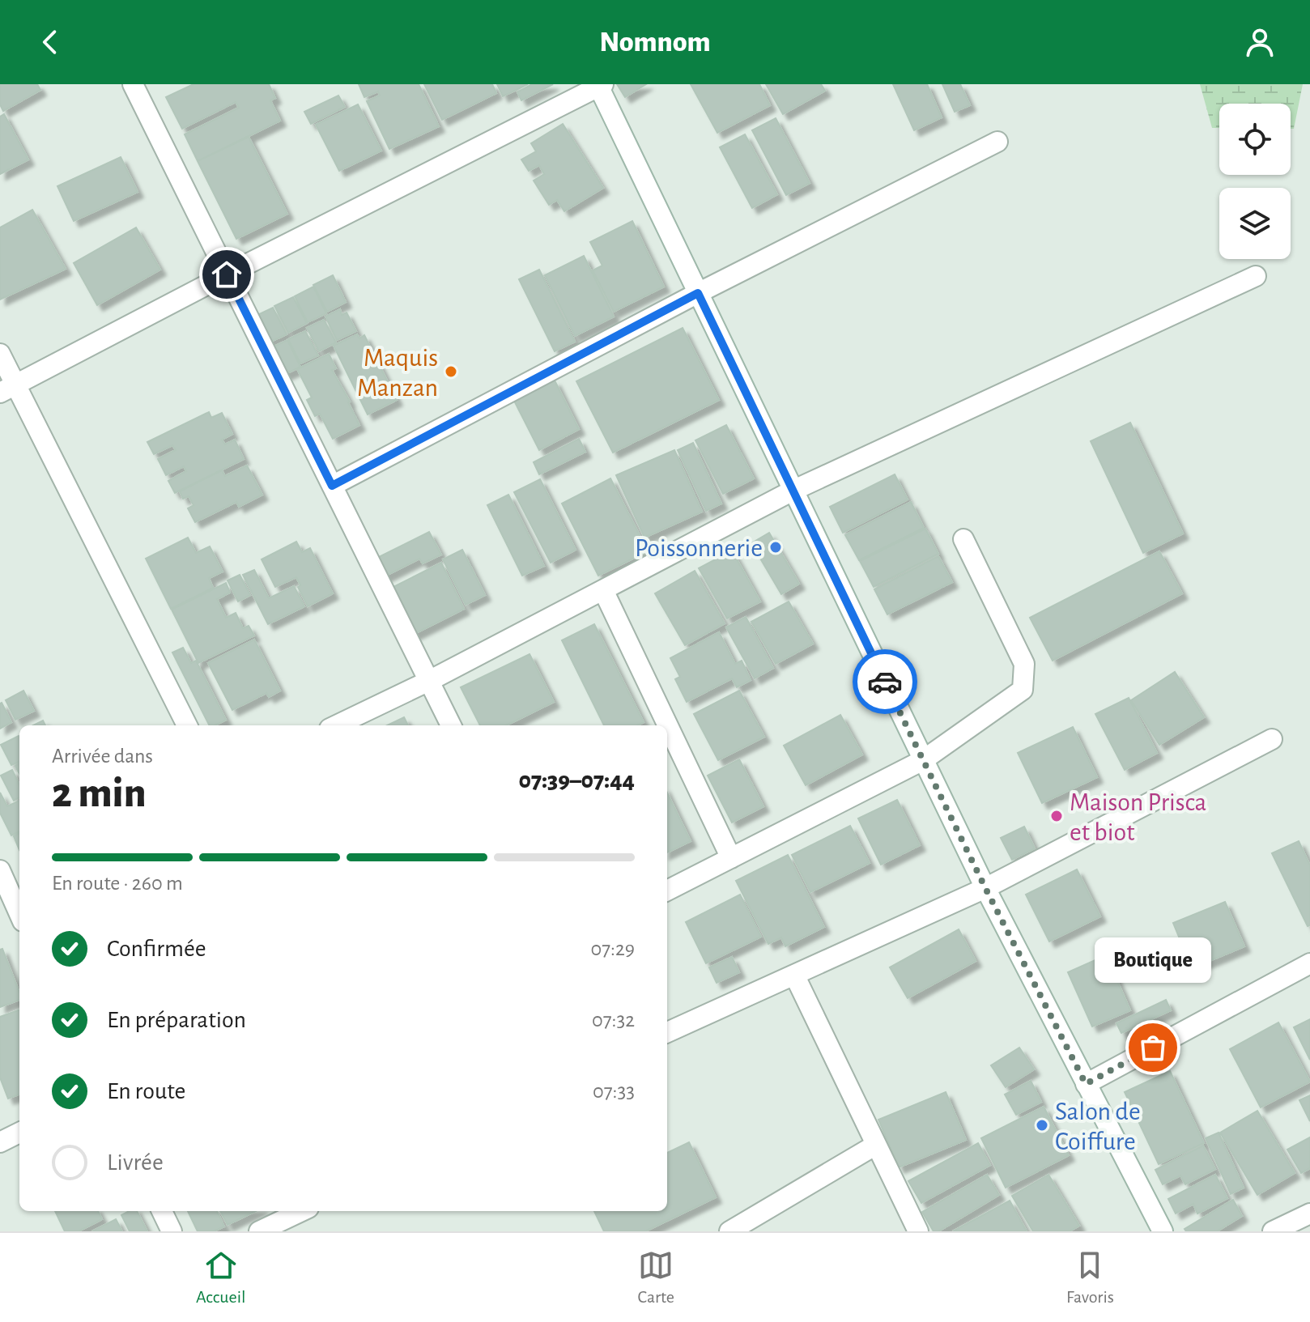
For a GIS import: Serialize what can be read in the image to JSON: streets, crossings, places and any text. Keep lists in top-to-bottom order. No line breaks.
{"places":["Maquis Manzan","Poissonnerie","Maison Prisca et biot","Boutique","Salon de Coiffure"],"page":{"header":"Nomnom","heading":["2 min","Arrivée dans","07:39–07:44"],"bar":"En route · 260 m","list":[["Confirmée","07:29"],["En préparation","07:32"],["En route","07:33"],"Livrée"],"bubble":"Boutique","tabs":["Accueil","Carte","Favoris"]}}
